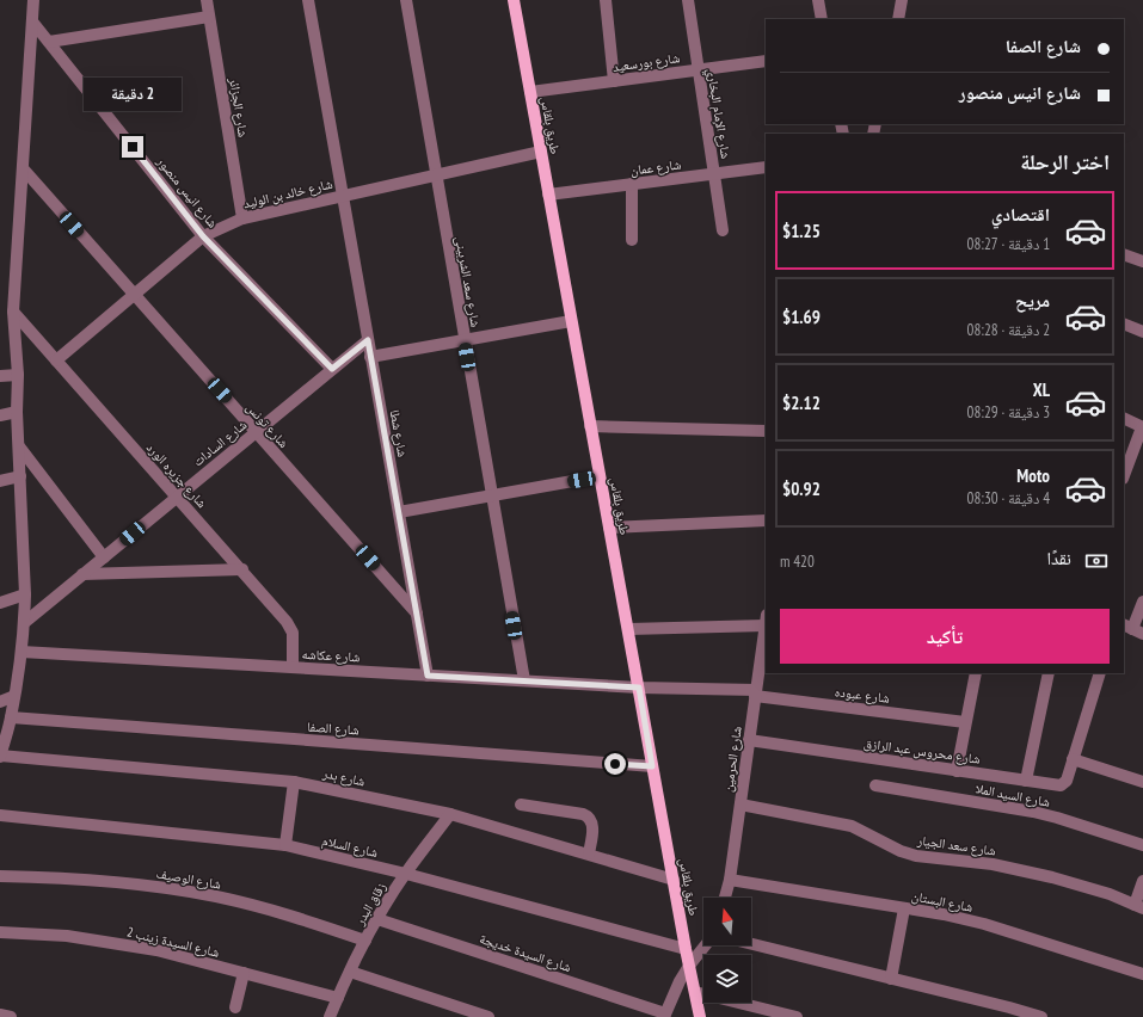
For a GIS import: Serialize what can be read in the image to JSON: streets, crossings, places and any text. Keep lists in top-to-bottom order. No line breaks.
{"streets":{"main road":["طريق بلقاس"],"street":["شارع بورسعيد","شارع الجزائر","شارع الإمام البخاري","شارع عمان","شارع انيس منصور","شارع خالد بن الوليد","شارع سعد الشربينى","شارع تونس","شارع شطا","شارع السادات","شارع جزيره الورد","شارع عكاشه","شارع عبوده","شارع الصفا","شارع محروس عبد الرازق","شارع الحرمين","شارع بدر","شارع السيد الملا","شارع سعد الجيار","شارع السلام","شارع الوصيف","شارع البستان","زقاق البدر","شارع السيدة زينب 2","شارع السيدة خديجة"]},"crossings":[["شارع بورسعيد","شارع الإمام البخاري"],["شارع بورسعيد","طريق بلقاس"],["شارع الجزائر","شارع خالد بن الوليد"],["شارع الإمام البخاري","شارع عمان"],["طريق بلقاس","شارع عمان"],["طريق بلقاس","شارع خالد بن الوليد"],["طريق بلقاس","شارع عكاشه"],["طريق بلقاس","شارع عبوده"],["طريق بلقاس","شارع الصفا"],["طريق بلقاس","شارع بدر"],["طريق بلقاس","شارع السلام"],["شارع انيس منصور","شارع خالد بن الوليد"],["شارع انيس منصور","شارع السادات"],["شارع خالد بن الوليد","شارع سعد الشربينى"],["شارع خالد بن الوليد","شارع تونس"],["شارع خالد بن الوليد","شارع شطا"],["شارع خالد بن الوليد","شارع جزيره الورد"],["شارع سعد الشربينى","شارع عكاشه"],["شارع تونس","شارع شطا"],["شارع تونس","شارع السادات"],["شارع شطا","شارع السادات"],["شارع شطا","شارع عكاشه"],["شارع السادات","شارع جزيره الورد"],["شارع جزيره الورد","شارع عكاشه"],["شارع عكاشه","شارع عبوده"],["شارع عبوده","شارع الحرمين"],["شارع محروس عبد الرازق","شارع الحرمين"],["شارع الحرمين","شارع سعد الجيار"],["شارع الحرمين","شارع البستان"],["شارع بدر","زقاق البدر"],["شارع السلام","زقاق البدر"],["شارع الوصيف","زقاق البدر"],["زقاق البدر","شارع السيدة زينب 2"],["زقاق البدر","شارع السيدة خديجة"]],"north":"top","page":{"banner":["شارع الصفا","شارع انيس منصور"],"bubble":"2 دقيقة","heading":"اختر الرحلة","list":[{"name":"اقتصادي","note":"1 دقيقة · 08:27","value":"$1.25"},{"name":"مريح","note":"2 دقيقة · 08:28","value":"$1.69"},{"name":"XL","note":"3 دقيقة · 08:29","value":"$2.12"},{"name":"Moto","note":"4 دقيقة · 08:30","value":"$0.92"}],"pay":["نقدًا","420 m"],"buttons":"تأكيد"}}
